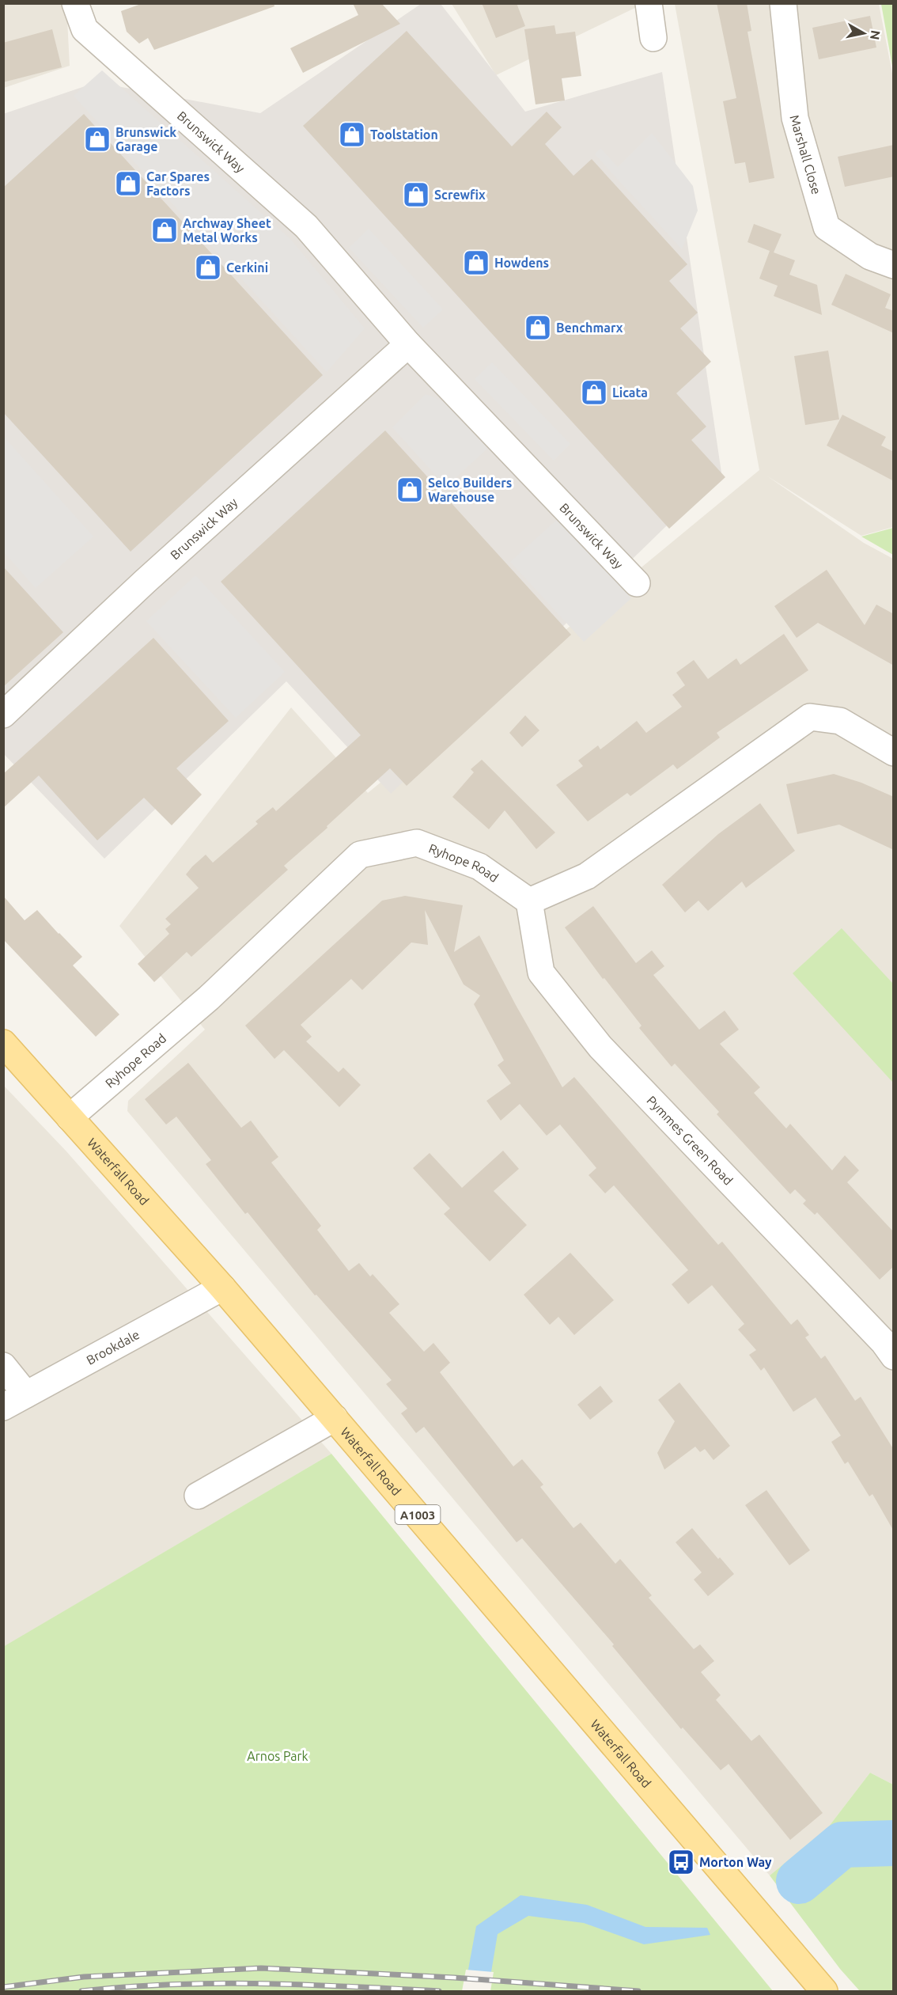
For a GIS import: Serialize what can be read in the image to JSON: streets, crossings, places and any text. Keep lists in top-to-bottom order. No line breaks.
{"streets":{"main road":["Waterfall Road","A1003"],"street":["Brunswick Way","Marshall Close","Ryhope Road","Pymmes Green Road","Brookdale"]},"crossings":[["Ryhope Road","Pymmes Green Road"],["Ryhope Road","Waterfall Road"],["Waterfall Road","Brookdale"]],"parks":["Arnos Park"],"places":{"shop":["Toolstation","Brunswick Garage","Car Spares Factors","Screwfix","Archway Sheet Metal Works","Howdens","Cerkini","Benchmarx","Licata","Selco Builders Warehouse"],"bus stop":["Morton Way"]},"north":"right"}
